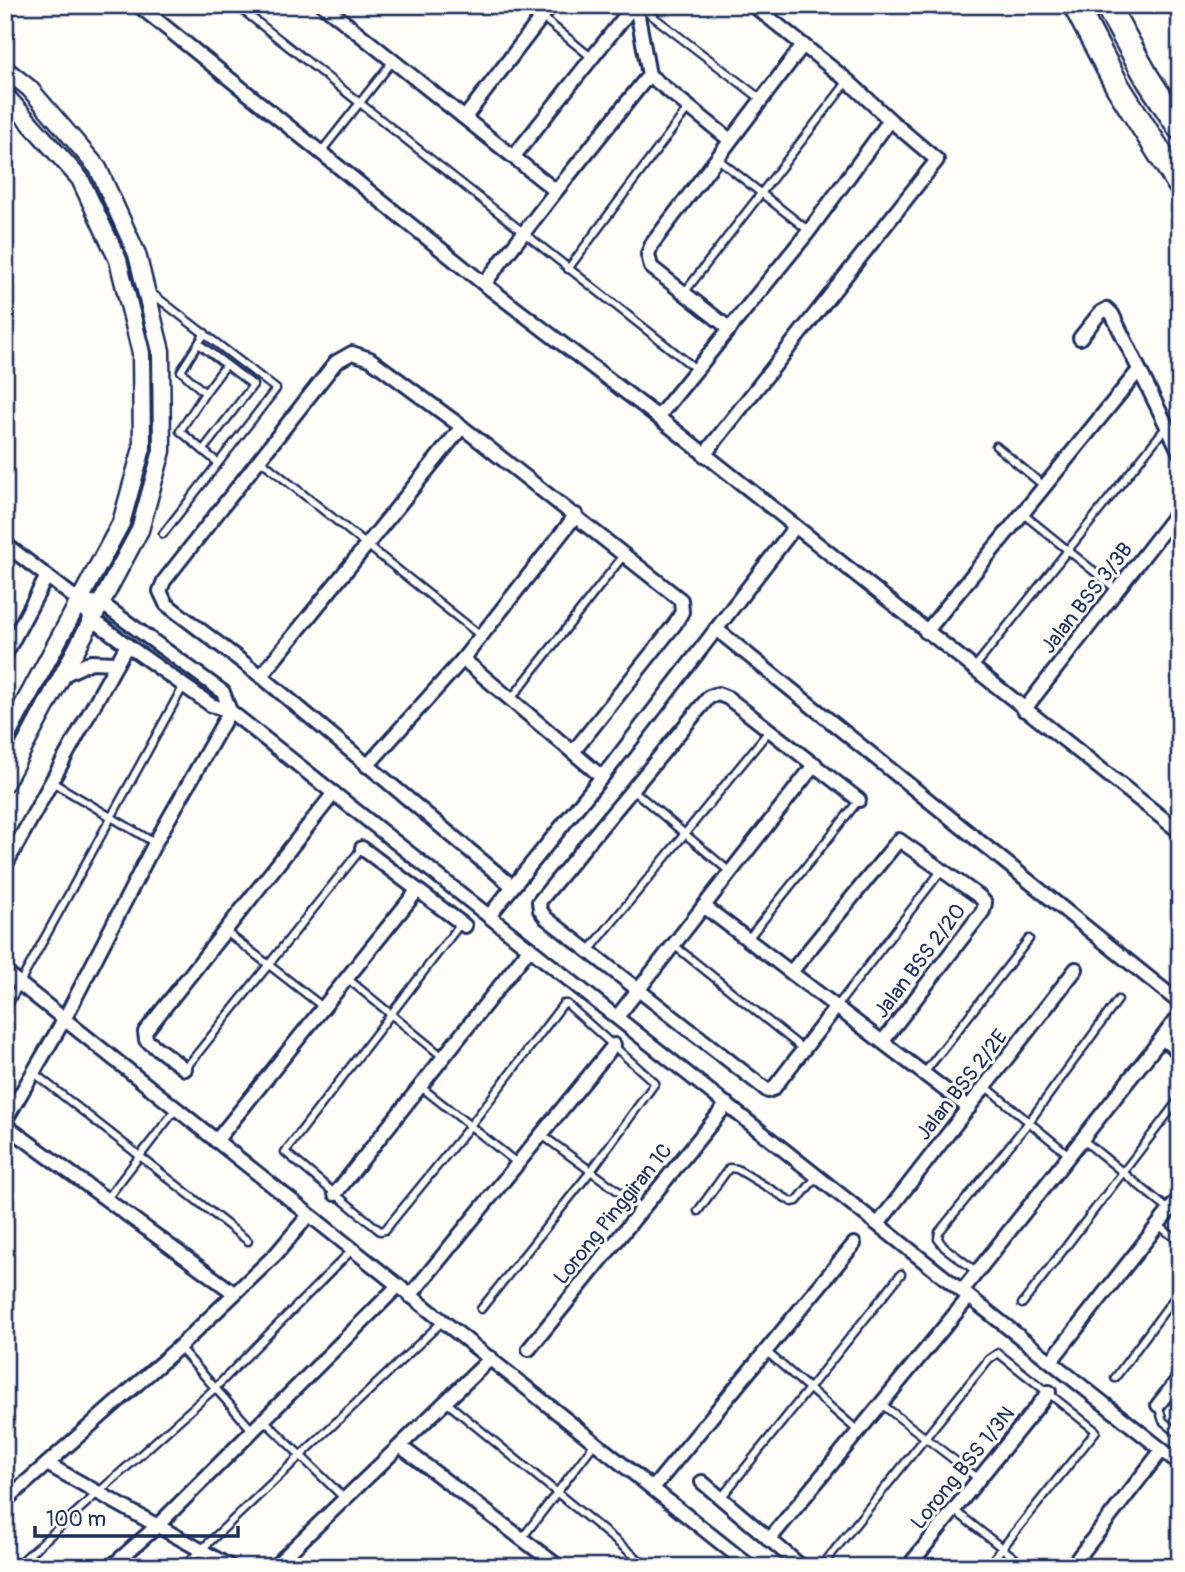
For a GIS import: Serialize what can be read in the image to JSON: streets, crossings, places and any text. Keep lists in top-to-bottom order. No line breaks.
{"streets":{"street":["Jalan BSS 3/3B","Jalan BSS 2/20","Jalan BSS 2/2E","Lorong Pinggiran 1C","Lorong BSS 1/3N"]},"scale_bar":"100 m"}
